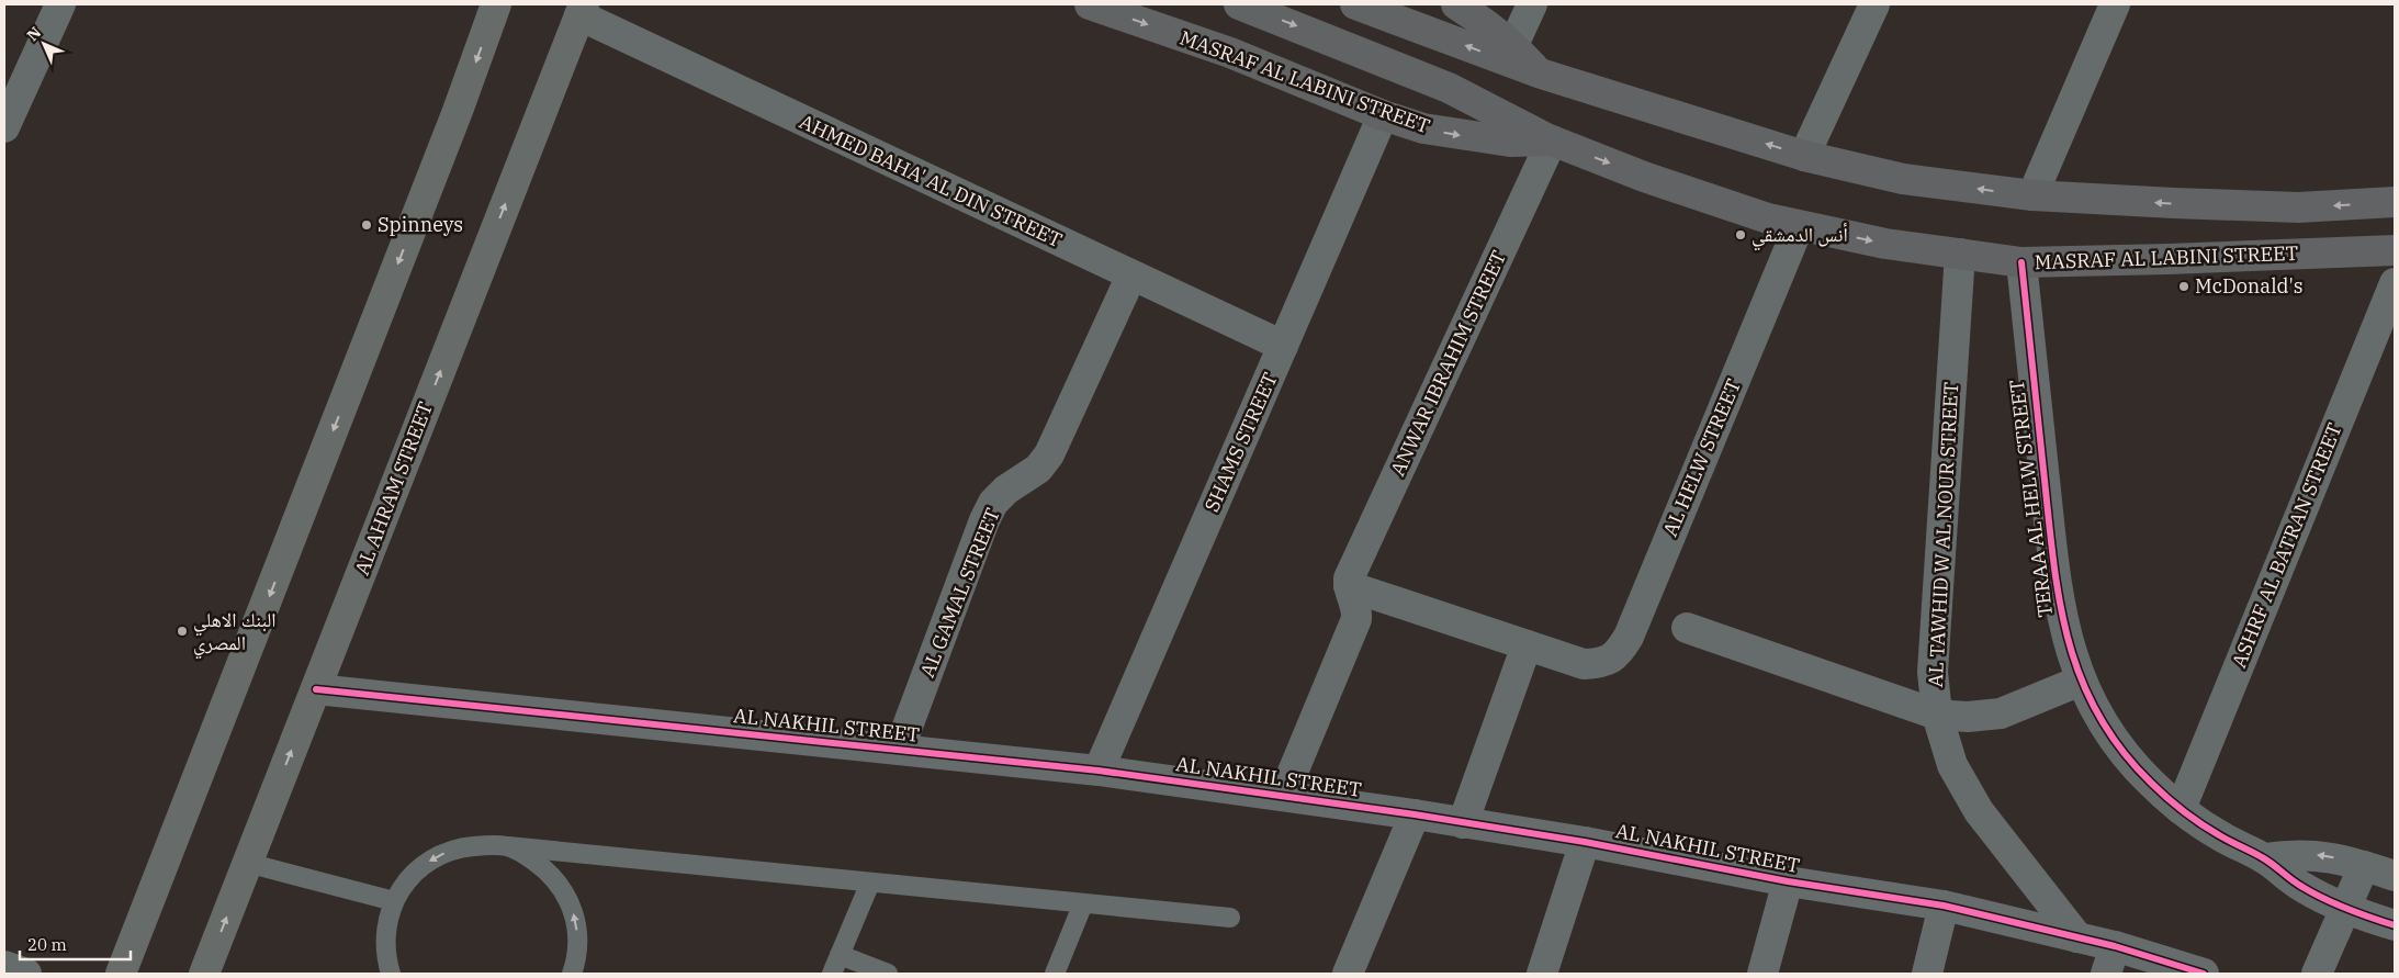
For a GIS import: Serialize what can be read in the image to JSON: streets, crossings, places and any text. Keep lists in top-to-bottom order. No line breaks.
{"streets":{"main road":["MASRAF AL LABINI STREET","AL AHRAM STREET"],"street":["AHMED BAHA' AL DIN STREET","ANWAR IBRAHIM STREET","SHAMS STREET","AL HELW STREET","TERAA AL HELW STREET","AL TAWHID W AL NOUR STREET","ASHRF AL BATRAN STREET","AL GAMAL STREET","AL NAKHIL STREET"]},"crossings":[["MASRAF AL LABINI STREET","ANWAR IBRAHIM STREET"],["MASRAF AL LABINI STREET","SHAMS STREET"],["MASRAF AL LABINI STREET","AL HELW STREET"],["MASRAF AL LABINI STREET","TERAA AL HELW STREET"],["MASRAF AL LABINI STREET","AL TAWHID W AL NOUR STREET"],["AHMED BAHA' AL DIN STREET","SHAMS STREET"],["AHMED BAHA' AL DIN STREET","AL AHRAM STREET"],["AHMED BAHA' AL DIN STREET","AL GAMAL STREET"],["SHAMS STREET","AL NAKHIL STREET"],["AL AHRAM STREET","AL NAKHIL STREET"],["TERAA AL HELW STREET","ASHRF AL BATRAN STREET"],["AL TAWHID W AL NOUR STREET","AL NAKHIL STREET"],["AL GAMAL STREET","AL NAKHIL STREET"]],"places":["Spinneys","أنس الدمشقي","McDonald's","البنك الاهلي المصري"],"scale_bar":"20 m","north":"top left"}
